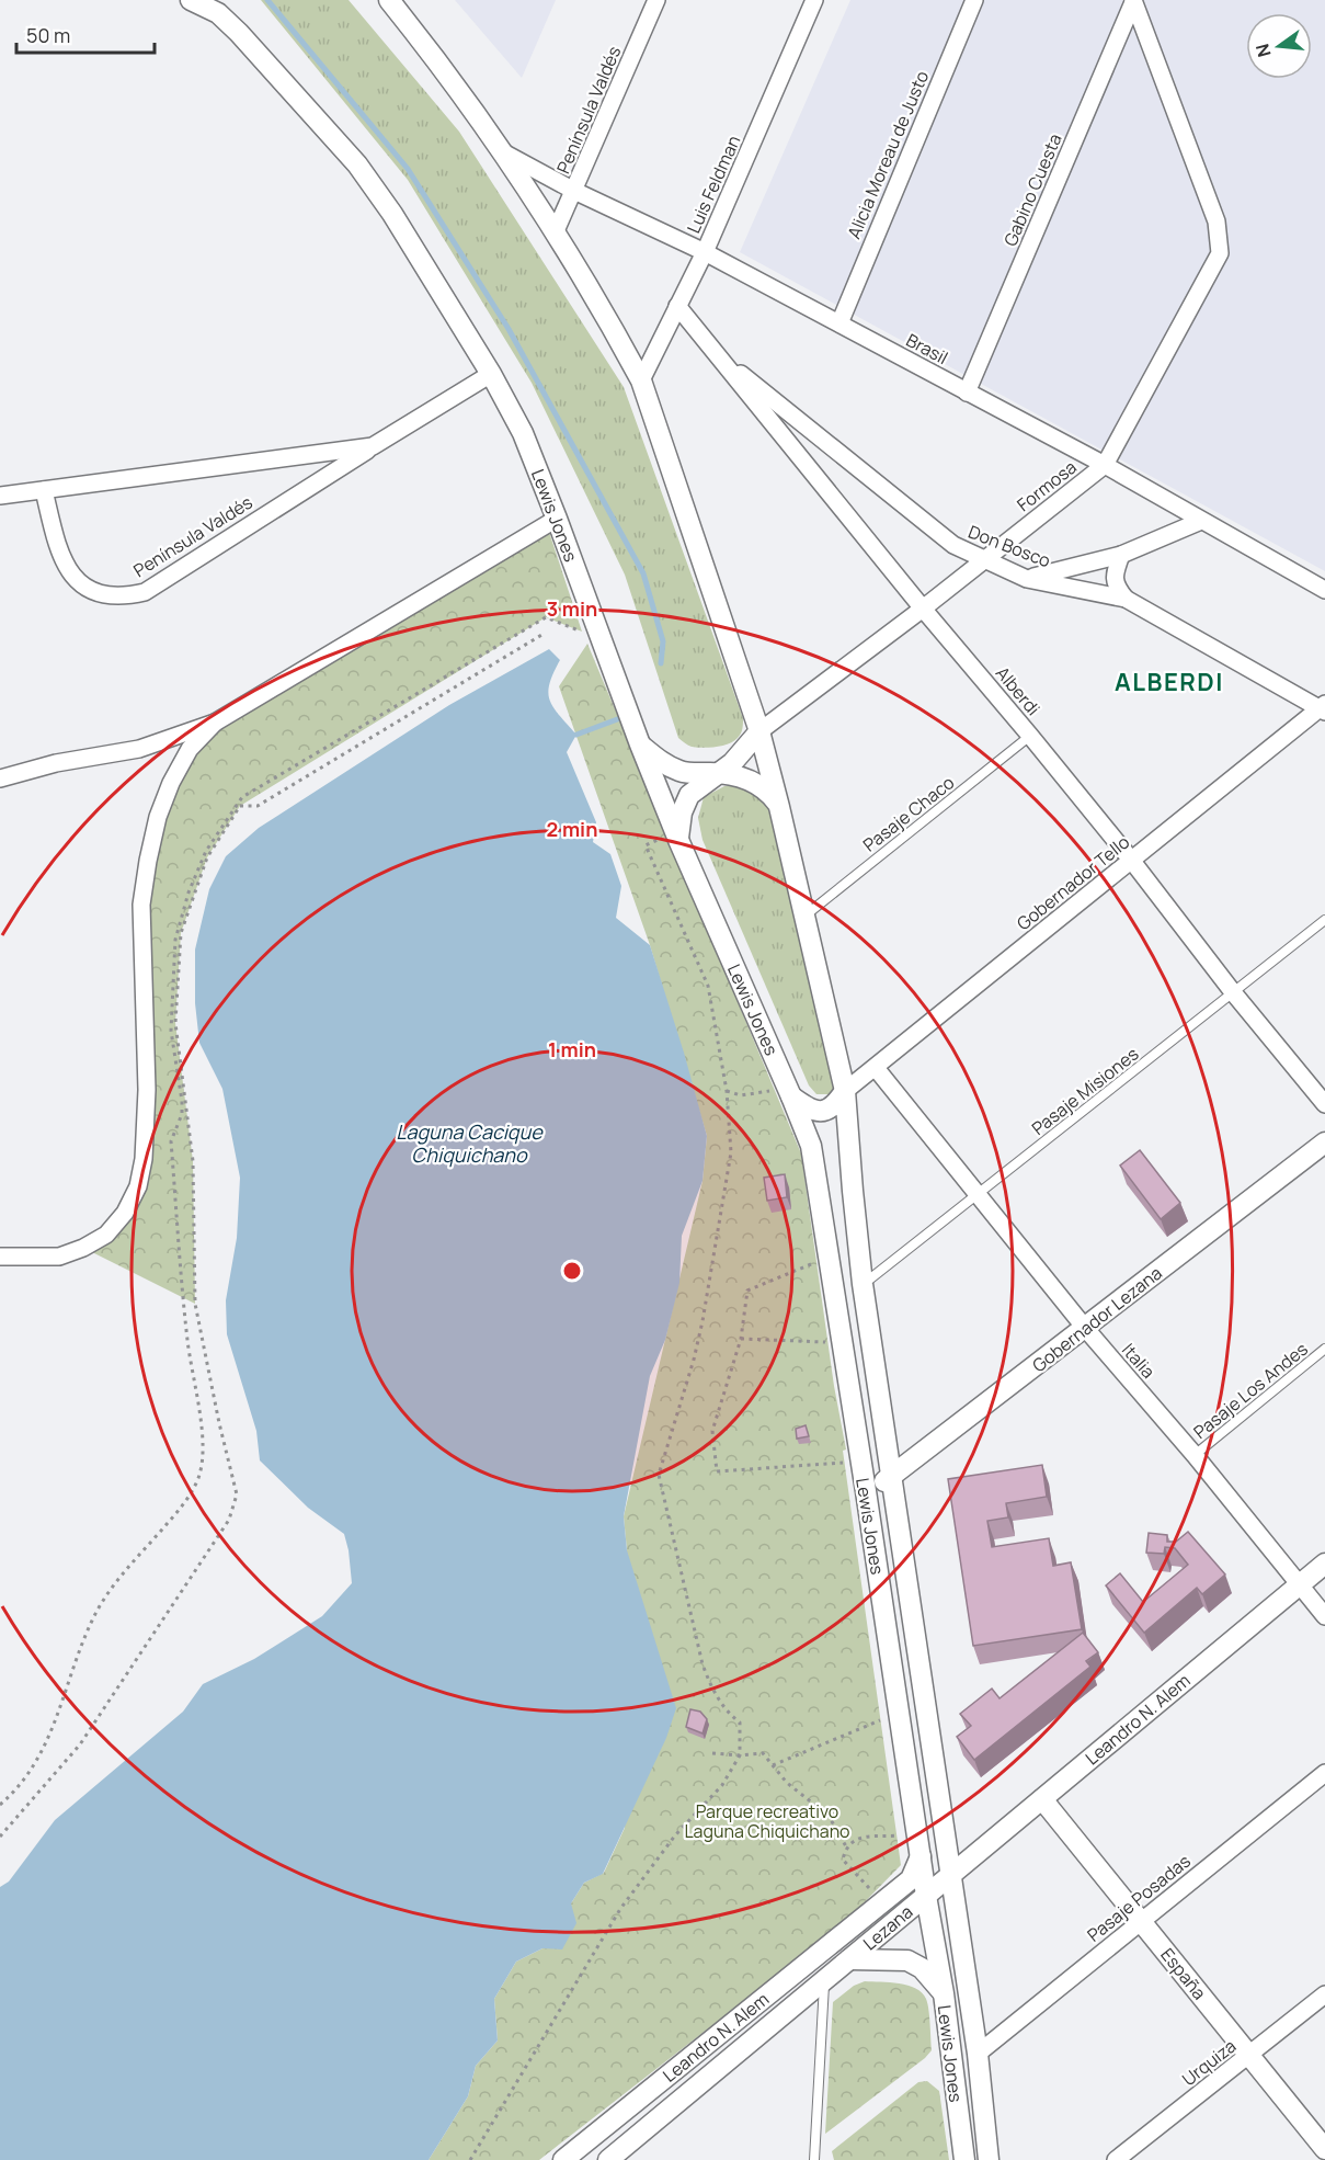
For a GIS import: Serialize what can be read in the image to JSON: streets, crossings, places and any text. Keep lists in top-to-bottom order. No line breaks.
{"streets":{"street":["Península Valdés","Alicia Moreau de Justo","Luis Feldman","Gabino Cuesta","Brasil","Formosa","Lewis Jones","Don Bosco","Alberdi","Gobernador Tello","Gobernador Lezana","Italia","Leandro N. Alem","Pasaje Posadas","Lezana","España","Urquiza"],"lane":["Pasaje Chaco","Pasaje Misiones","Pasaje Los Andes"]},"crossings":[["Península Valdés","Brasil"],["Península Valdés","Lewis Jones"],["Alicia Moreau de Justo","Brasil"],["Luis Feldman","Brasil"],["Luis Feldman","Lewis Jones"],["Luis Feldman","Alberdi"],["Gabino Cuesta","Brasil"],["Gabino Cuesta","Formosa"],["Brasil","Formosa"],["Brasil","Lewis Jones"],["Formosa","Lewis Jones"],["Formosa","Don Bosco"],["Formosa","Alberdi"],["Lewis Jones","Pasaje Chaco"],["Lewis Jones","Gobernador Tello"],["Lewis Jones","Pasaje Misiones"],["Lewis Jones","Gobernador Lezana"],["Lewis Jones","Leandro N. Alem"],["Lewis Jones","Pasaje Posadas"],["Lewis Jones","Lezana"],["Don Bosco","Alberdi"],["Don Bosco","Gobernador Tello"],["Alberdi","Pasaje Chaco"],["Alberdi","Gobernador Tello"],["Alberdi","Pasaje Misiones"],["Gobernador Tello","Italia"],["Pasaje Misiones","Italia"],["Gobernador Lezana","Italia"],["Italia","Pasaje Los Andes"],["Italia","Leandro N. Alem"],["Leandro N. Alem","Lezana"],["Leandro N. Alem","España"],["Pasaje Posadas","España"],["España","Urquiza"]],"districts":["ALBERDI"],"water":["Laguna Cacique Chiquichano"],"parks":["Parque recreativo Laguna Chiquichano"],"scale_bar":"50 m","north":"left","rings":["3 min","2 min","1 min"]}
